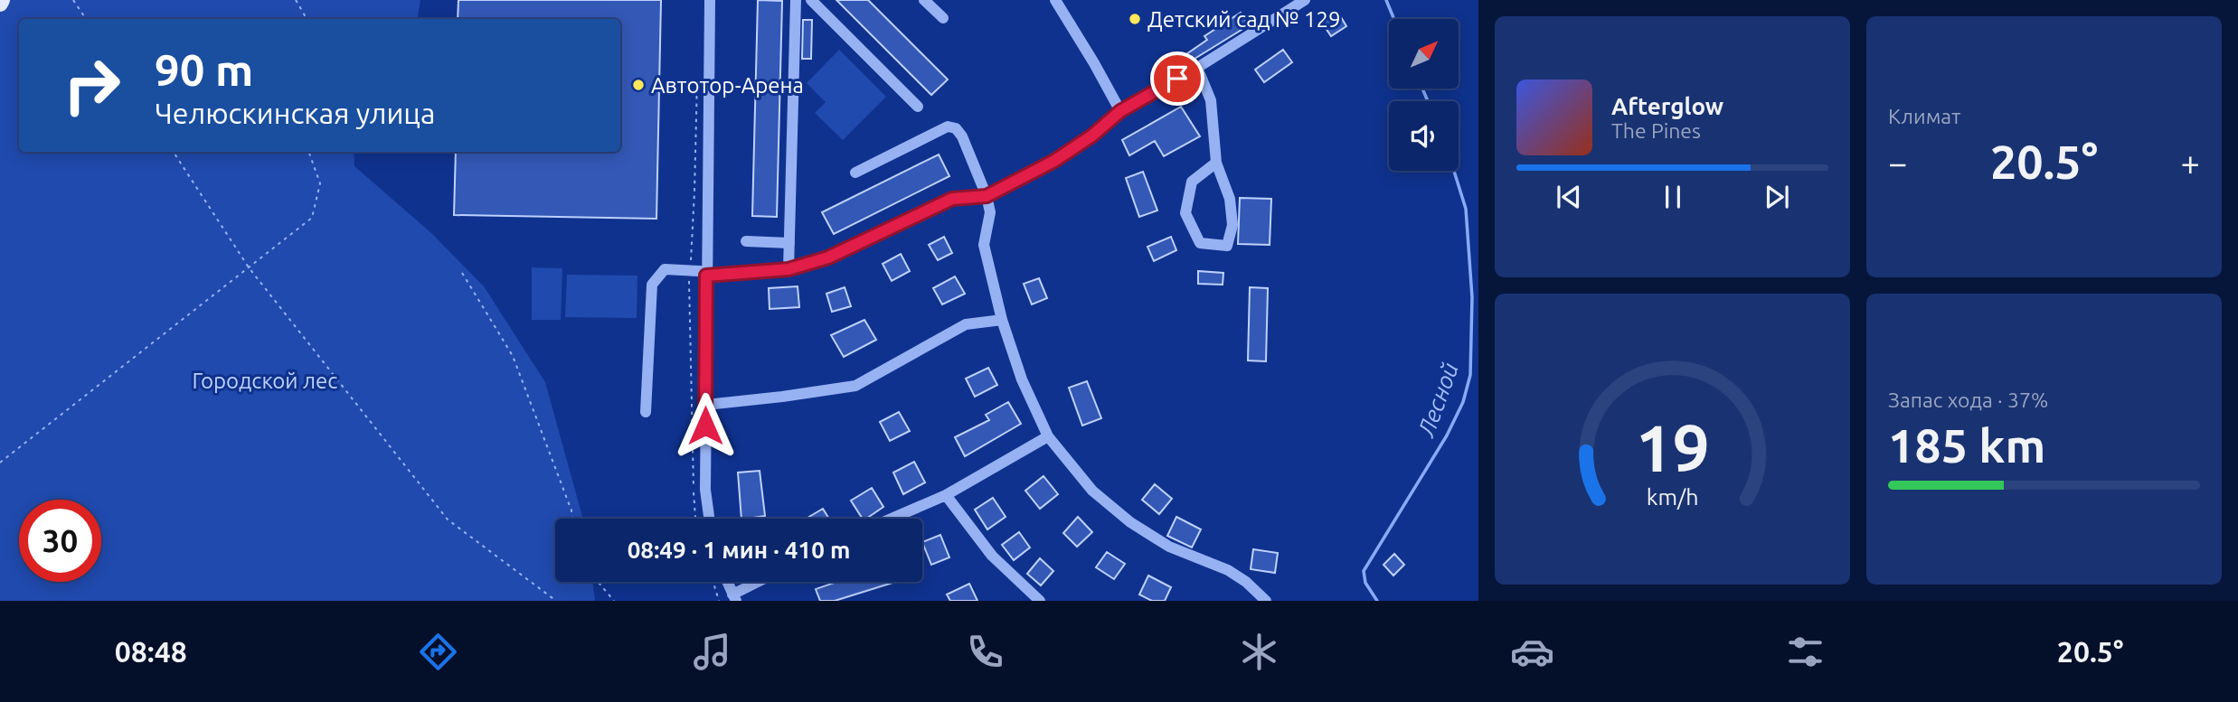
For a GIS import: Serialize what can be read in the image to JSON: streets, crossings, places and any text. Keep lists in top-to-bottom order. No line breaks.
{"water":["Лесной"],"parks":["Городской лес"],"places":["Детский сад № 129","Автотор-Арена"],"north":"top right","page":{"tile":["Климат",["Запас хода · 37%","185 km"]],"turn":["90 m","Челюскинская улица"],"song":["Afterglow","The Pines"],"heat":["−","20.5°","+"],"limit":"30","trip":"08:49 · 1 мин · 410 m","tabs":["08:48","20.5°"],"gauge":["19","km/h"]}}
